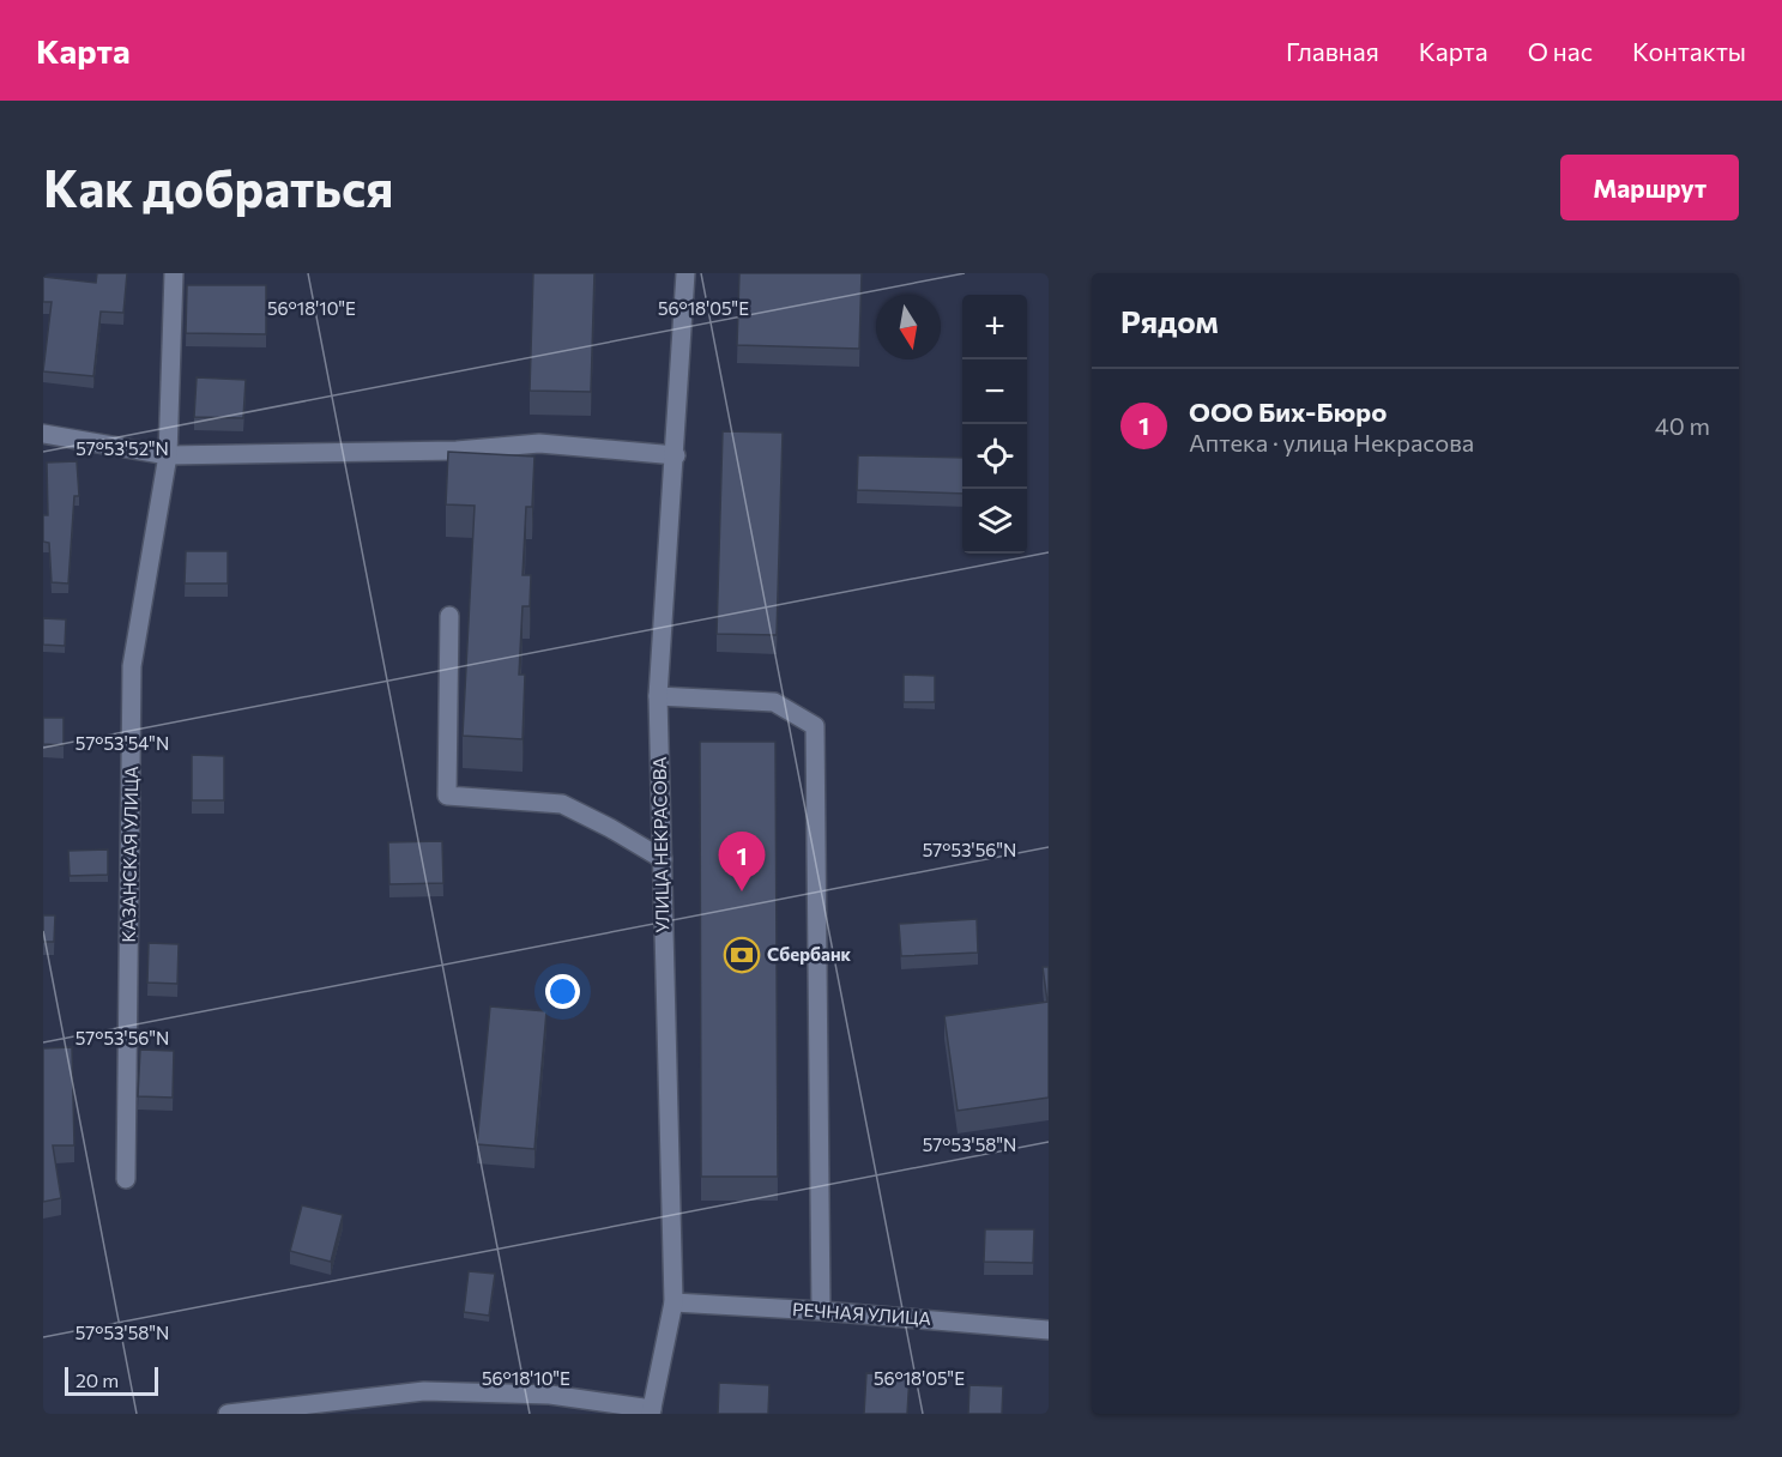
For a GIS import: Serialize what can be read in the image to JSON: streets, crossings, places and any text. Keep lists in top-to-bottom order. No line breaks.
{"streets":{"street":["УЛИЦА НЕКРАСОВА","КАЗАНСКАЯ УЛИЦА","РЕЧНАЯ УЛИЦА"]},"crossings":[["УЛИЦА НЕКРАСОВА","РЕЧНАЯ УЛИЦА"]],"places":{"bank":["Сбербанк"]},"scale_bar":"20 m","north":"bottom","page":{"header":"Карта","nav":["Главная","Карта","О нас","Контакты"],"buttons":"Маршрут","title":"Как добраться","heading":"Рядом","map_buttons":["+","−"],"list":[{"mark":"1","name":"ООО Бих-Бюро","note":"Аптека · улица Некрасова","value":"40 m"}],"pins":"1","scale":"20 m"},"coordinates":["56°18'10\"E","56°18'05\"E","57°53'52\"N","57°53'54\"N","57°53'56\"N","57°53'58\"N"]}
